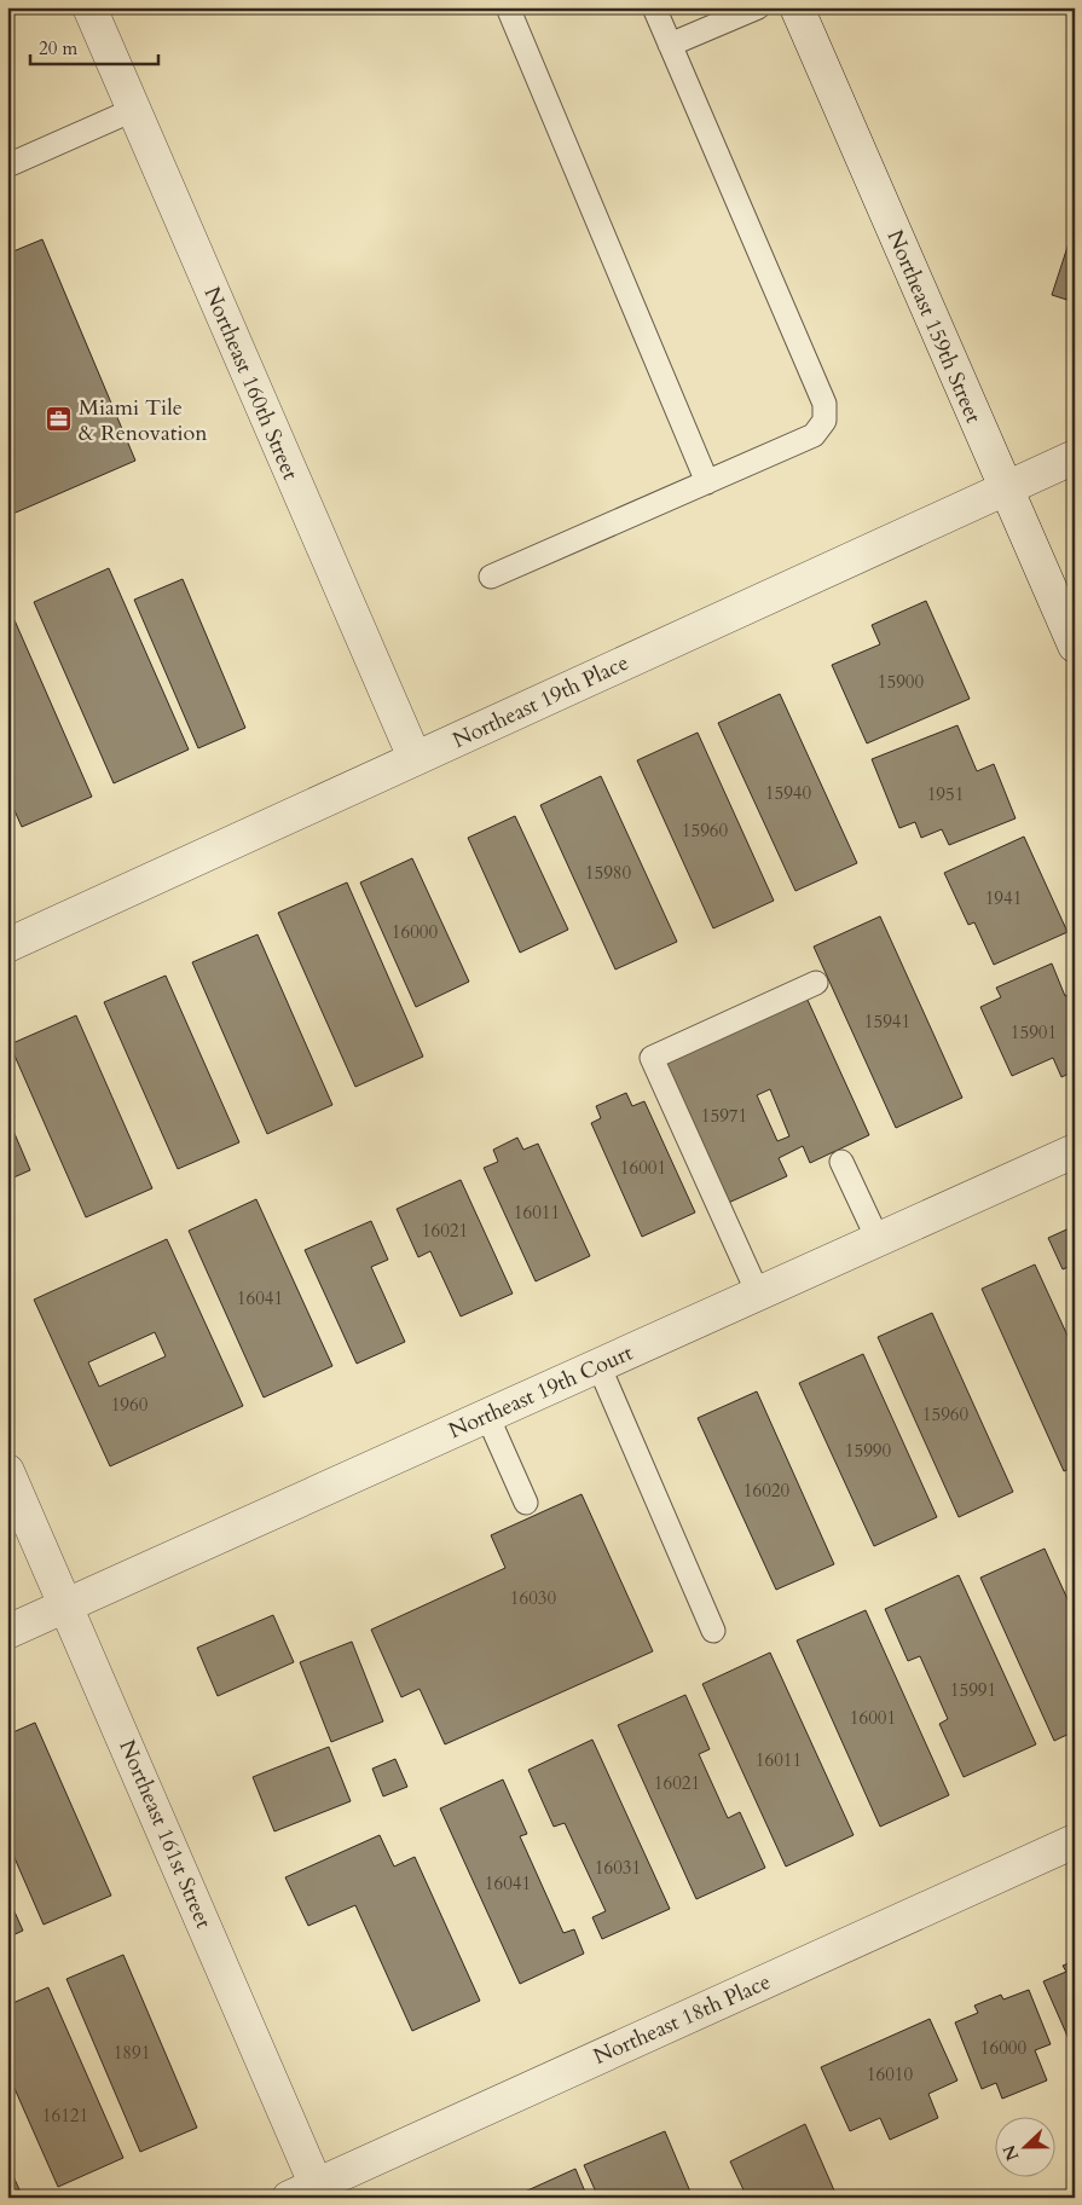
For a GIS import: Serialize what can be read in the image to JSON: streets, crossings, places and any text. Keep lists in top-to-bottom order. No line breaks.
{"streets":{"street":["Northeast 159th Street","Northeast 160th Street","Northeast 19th Place","Northeast 19th Court","Northeast 161st Street","Northeast 18th Place"]},"crossings":[["Northeast 159th Street","Northeast 19th Place"],["Northeast 160th Street","Northeast 19th Place"],["Northeast 19th Court","Northeast 161st Street"],["Northeast 161st Street","Northeast 18th Place"]],"places":{"office":["Miami Tile & Renovation"]},"house_numbers":["15900","15940","1951","15960","15980","1941","16000","15941","15901","15971","16001","16011","16021","16041","1960","15960","15990","16020","16030","15991","16001","16011","16021","16031","16041","16000","1891","16010","16121"],"scale_bar":"20 m","north":"left"}
